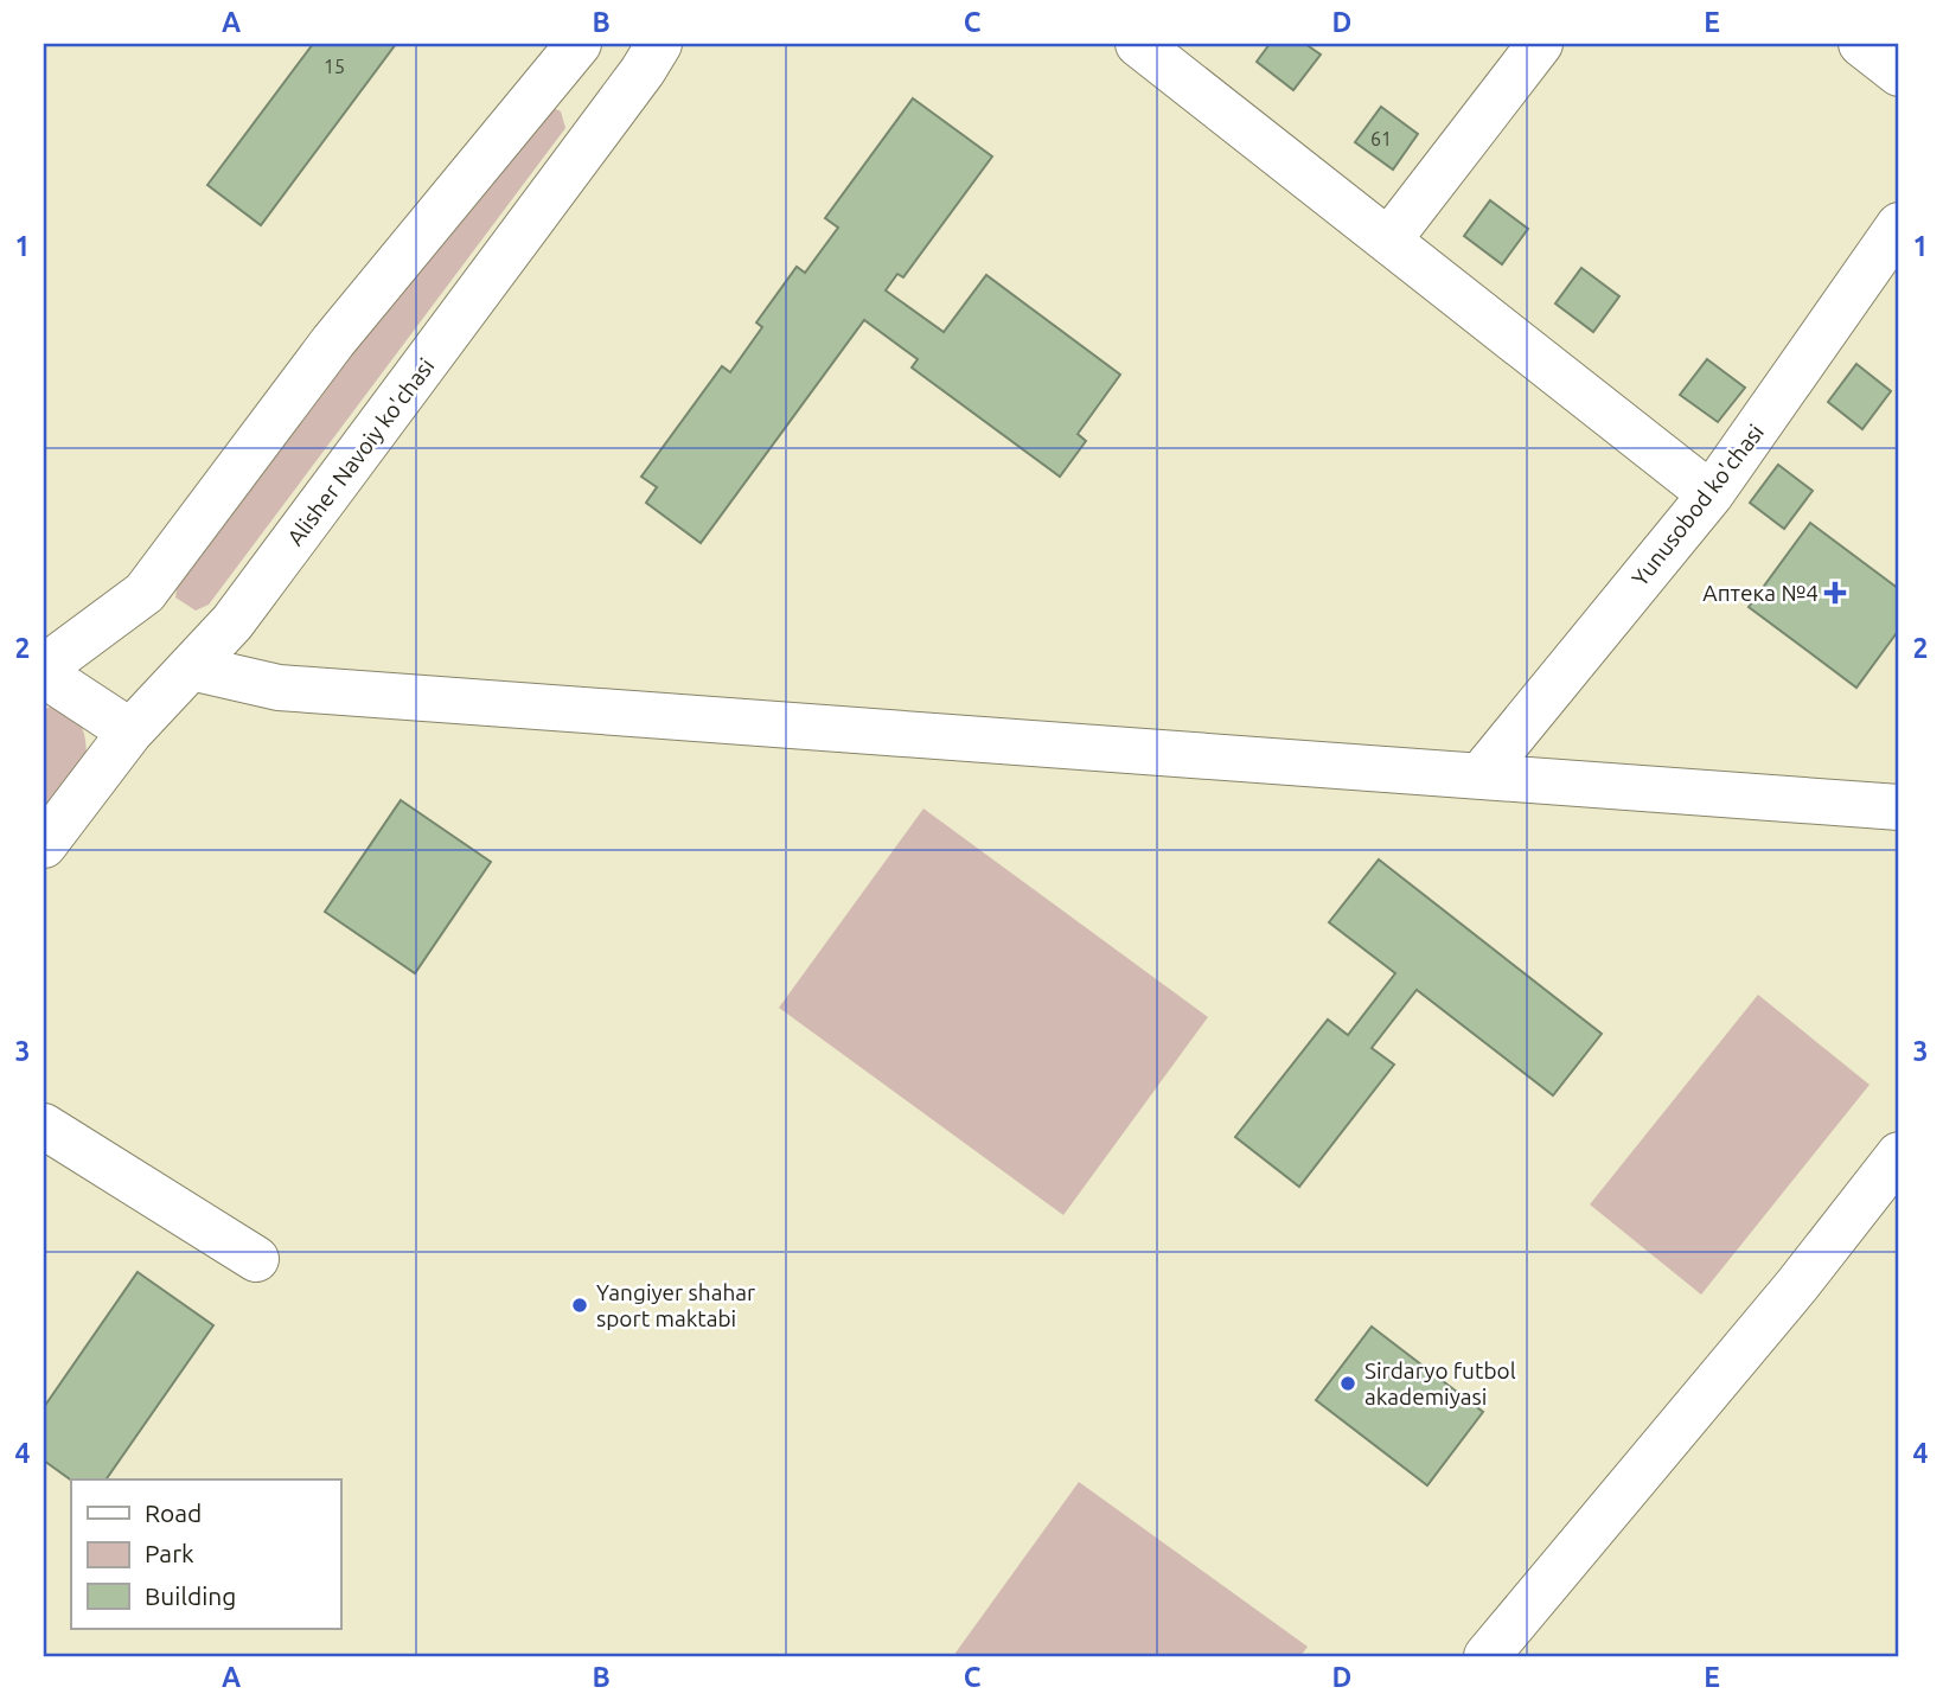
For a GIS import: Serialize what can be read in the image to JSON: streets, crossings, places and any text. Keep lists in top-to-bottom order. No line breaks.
{"streets":{"street":["Alisher Navoiy ko'chasi","Yunusobod ko'chasi"]},"places":{"health":["Аптека №4"],"other":["Yangiyer shahar sport maktabi","Sirdaryo futbol akademiyasi"]},"house_numbers":["15","61"],"legend":["Road","Park","Building"],"grid":{"columns":["A","B","C","D","E"],"rows":["1","2","3","4"]}}
